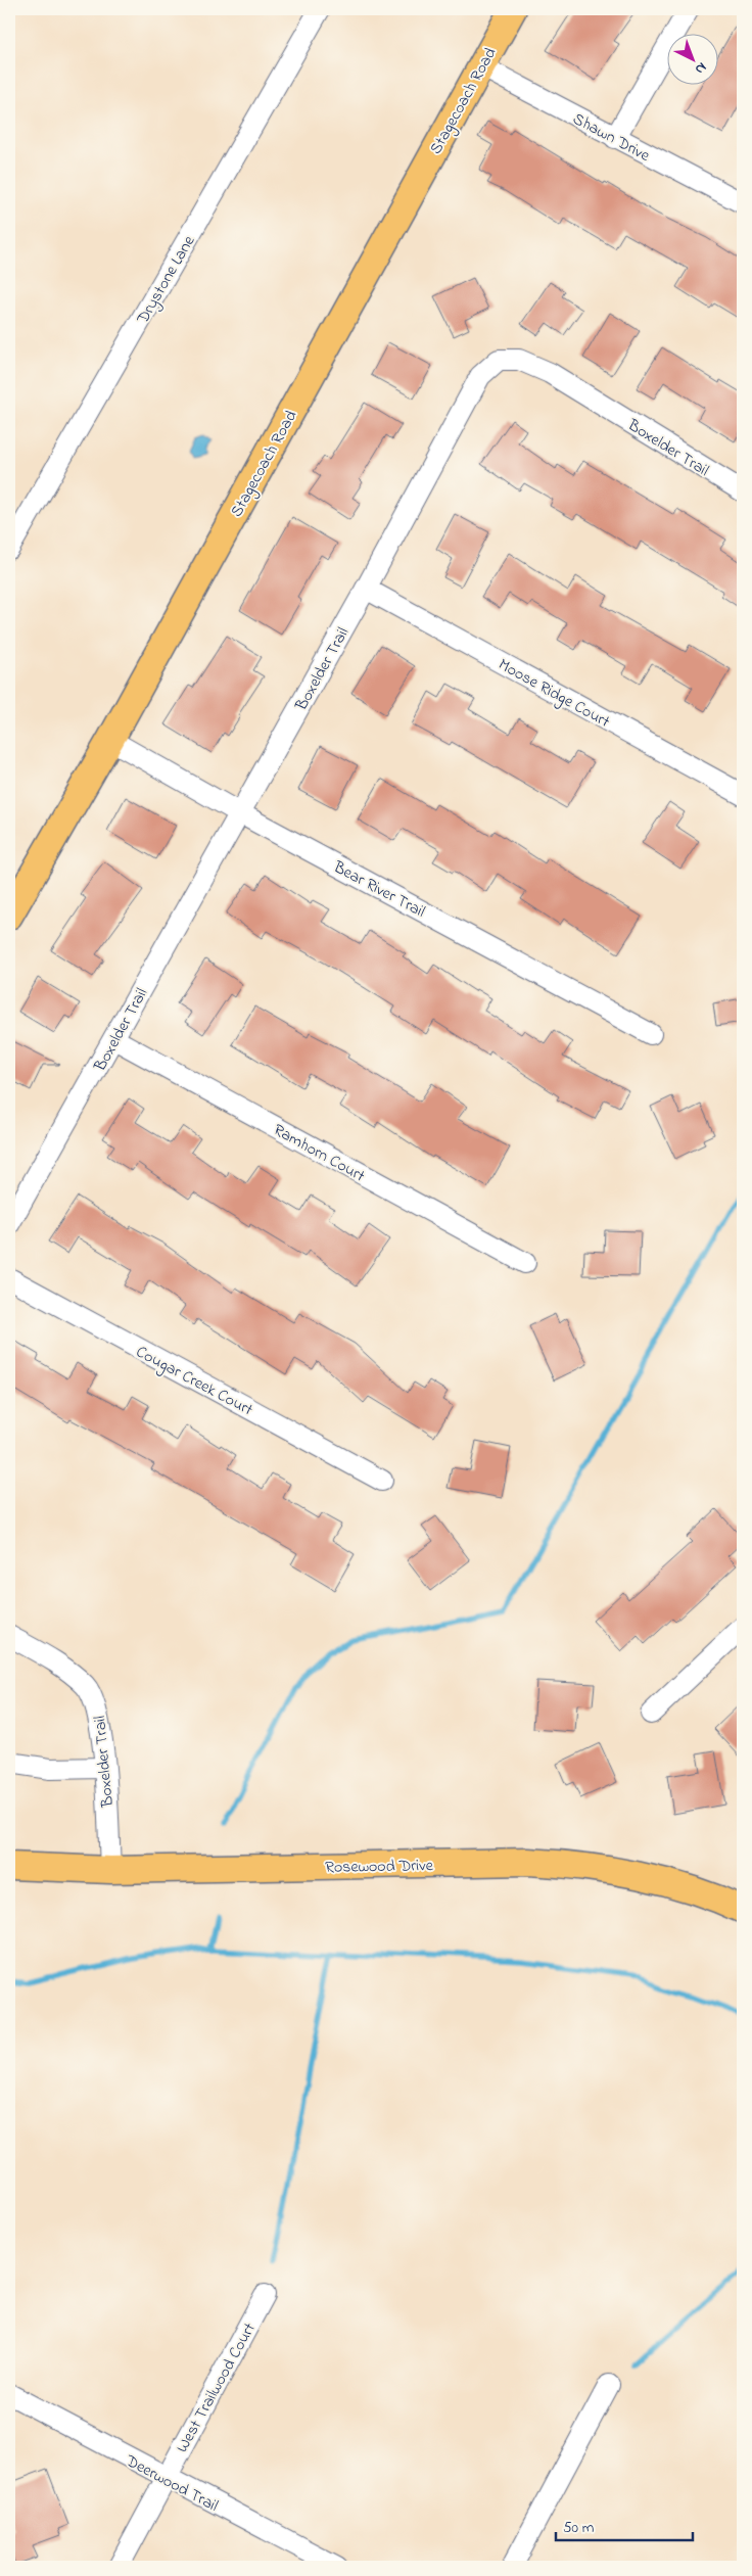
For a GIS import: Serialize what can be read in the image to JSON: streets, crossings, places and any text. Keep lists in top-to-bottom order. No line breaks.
{"streets":{"main road":["Stagecoach Road","Rosewood Drive"],"street":["Shawn Drive","Drystone Lane","Boxelder Trail","Moose Ridge Court","Bear River Trail","Ramhorn Court","Cougar Creek Court","West Trailwood Court","Deerwood Trail"]},"crossings":[["Stagecoach Road","Shawn Drive"],["Stagecoach Road","Bear River Trail"],["Boxelder Trail","Moose Ridge Court"],["Boxelder Trail","Bear River Trail"],["Boxelder Trail","Ramhorn Court"],["Boxelder Trail","Rosewood Drive"],["West Trailwood Court","Deerwood Trail"]],"scale_bar":"50 m","north":"bottom right"}
